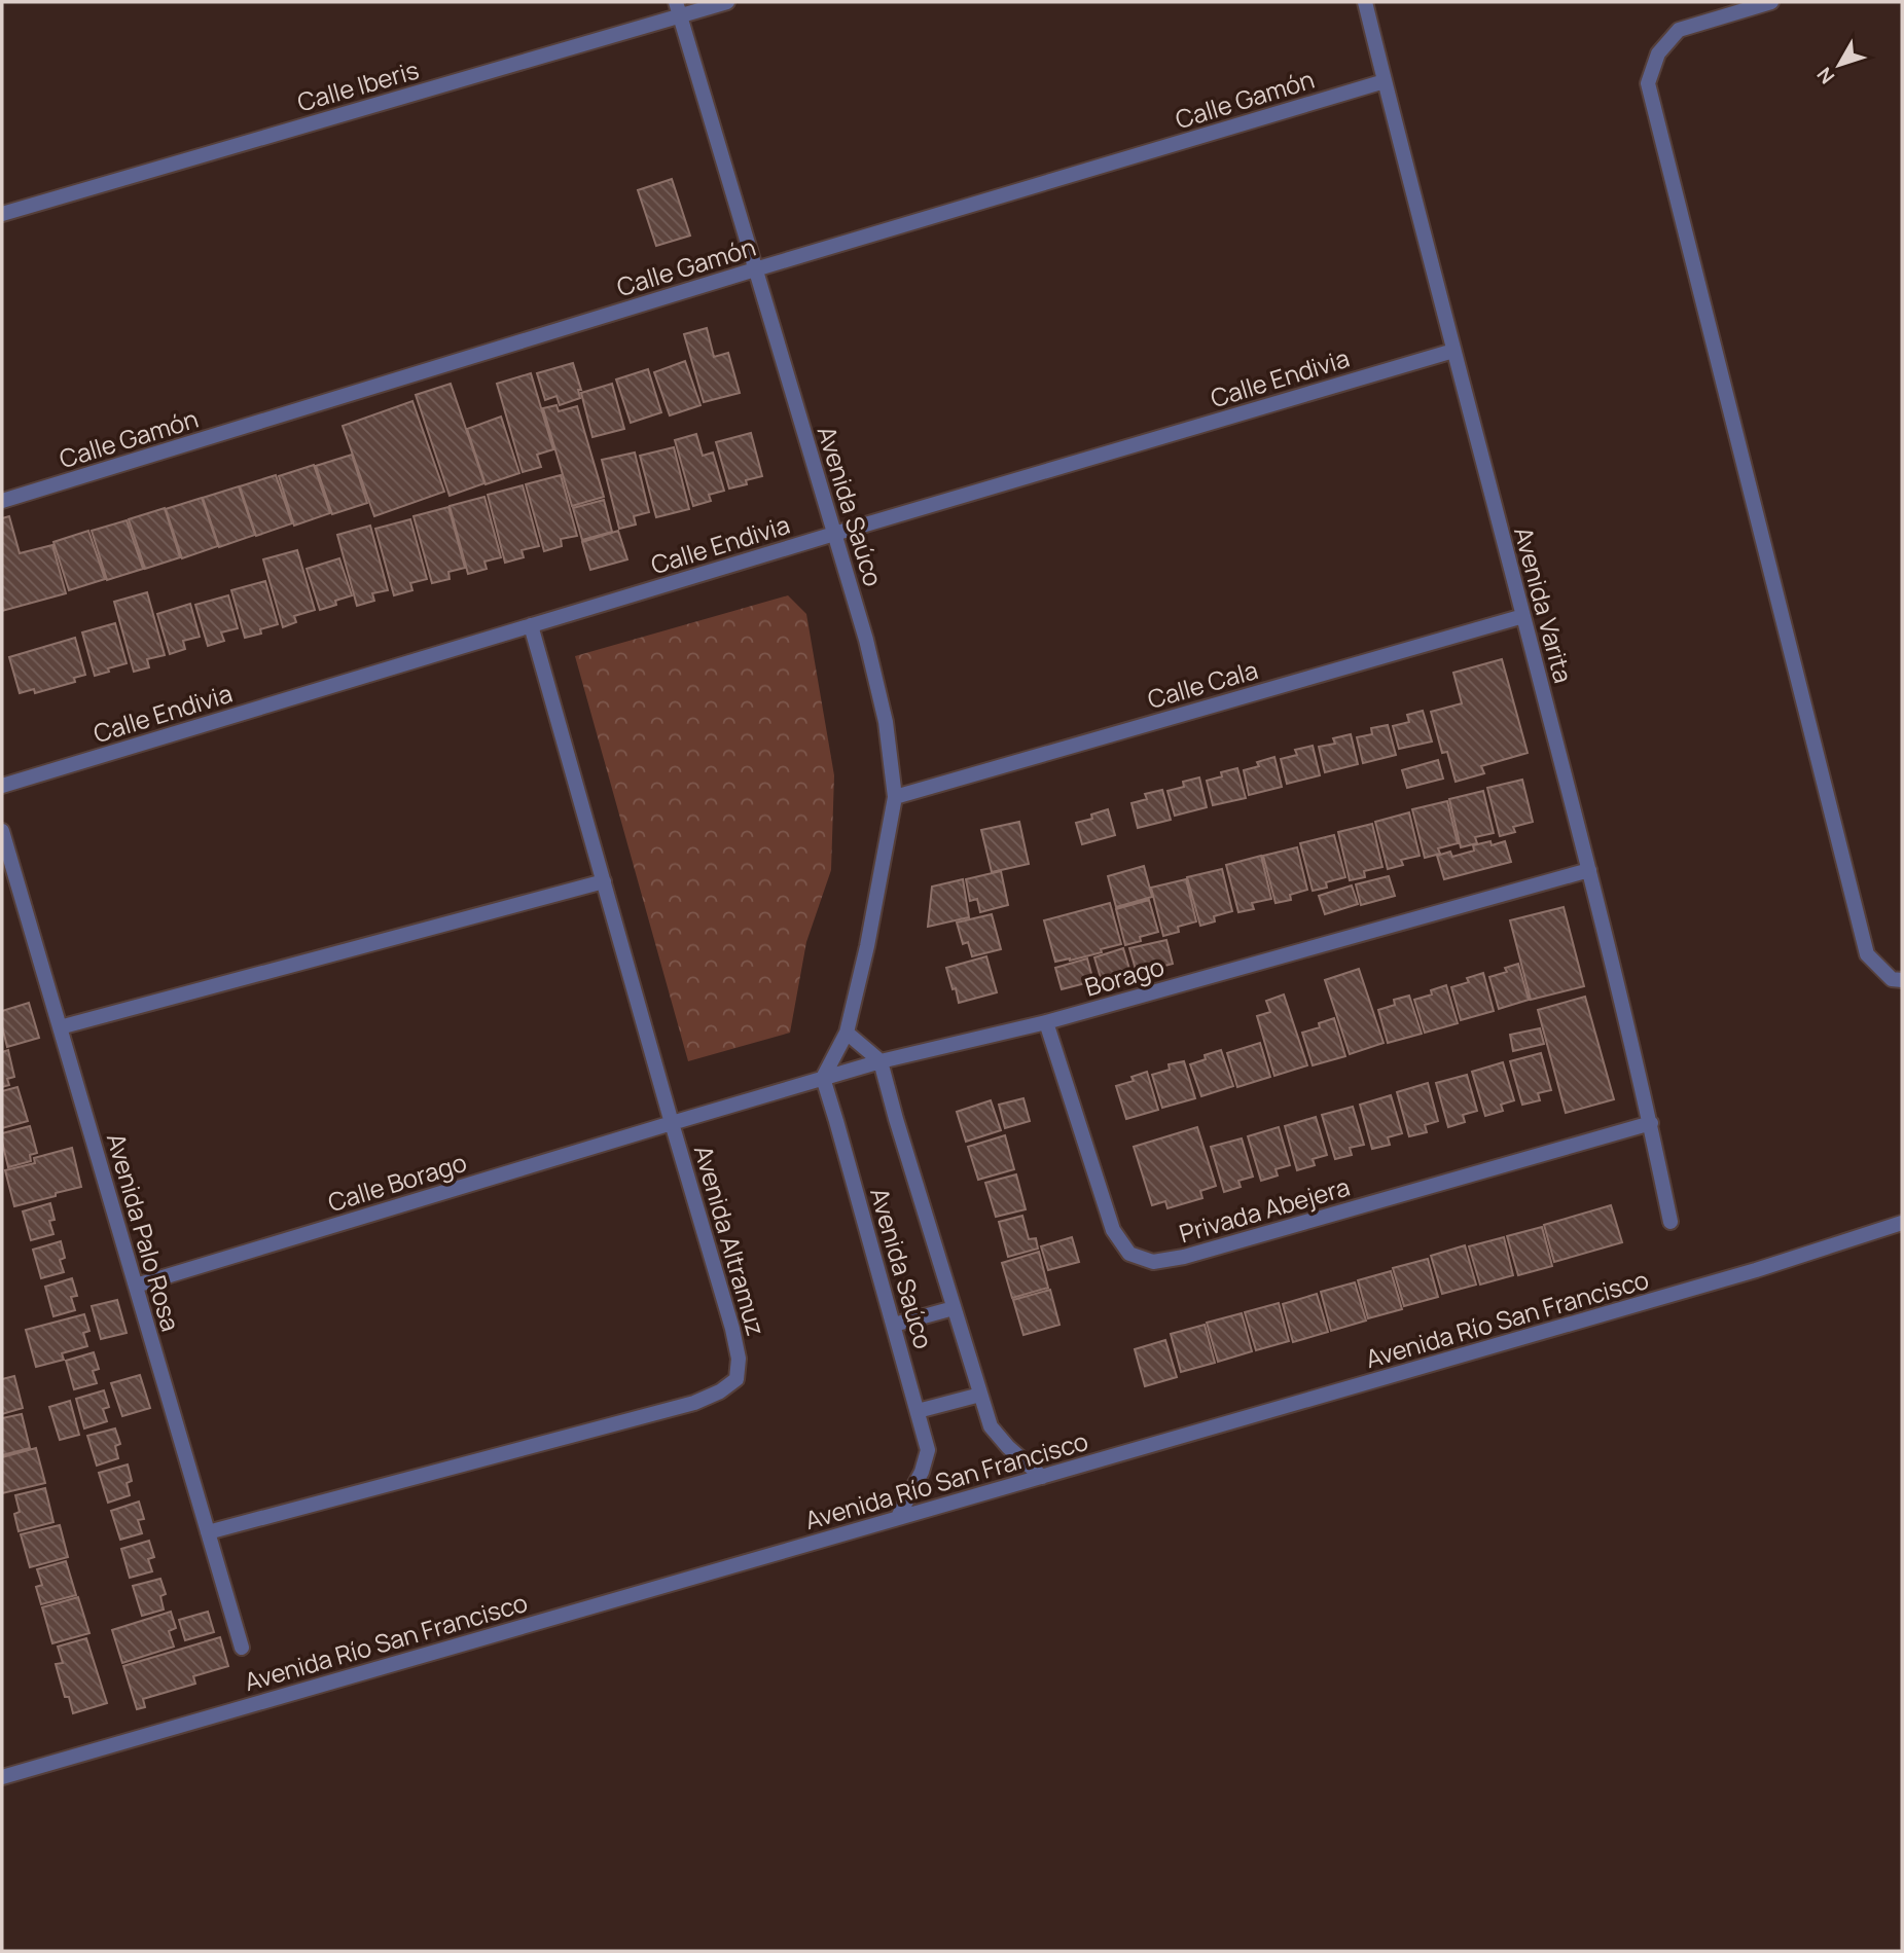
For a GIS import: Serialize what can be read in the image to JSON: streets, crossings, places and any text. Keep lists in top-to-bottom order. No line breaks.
{"streets":{"street":["Calle Iberis","Calle Gamón","Calle Endivia","Avenida Saúco","Avenida Varita","Calle Cala","Borago","Calle Borago","Privada Abejera","Avenida Palo Rosa","Avenida Altramuz","Avenida Río San Francisco"]},"crossings":[["Calle Iberis","Avenida Saúco"],["Calle Gamón","Avenida Saúco"],["Calle Gamón","Avenida Varita"],["Calle Endivia","Avenida Saúco"],["Calle Endivia","Avenida Varita"],["Calle Endivia","Avenida Altramuz"],["Avenida Saúco","Calle Cala"],["Avenida Saúco","Borago"],["Avenida Saúco","Avenida Río San Francisco"],["Avenida Varita","Calle Cala"],["Avenida Varita","Borago"],["Avenida Varita","Privada Abejera"],["Borago","Calle Borago"],["Borago","Privada Abejera"],["Borago","Avenida Altramuz"],["Calle Borago","Avenida Palo Rosa"],["Calle Borago","Avenida Altramuz"],["Avenida Palo Rosa","Avenida Altramuz"]],"north":"bottom left"}
